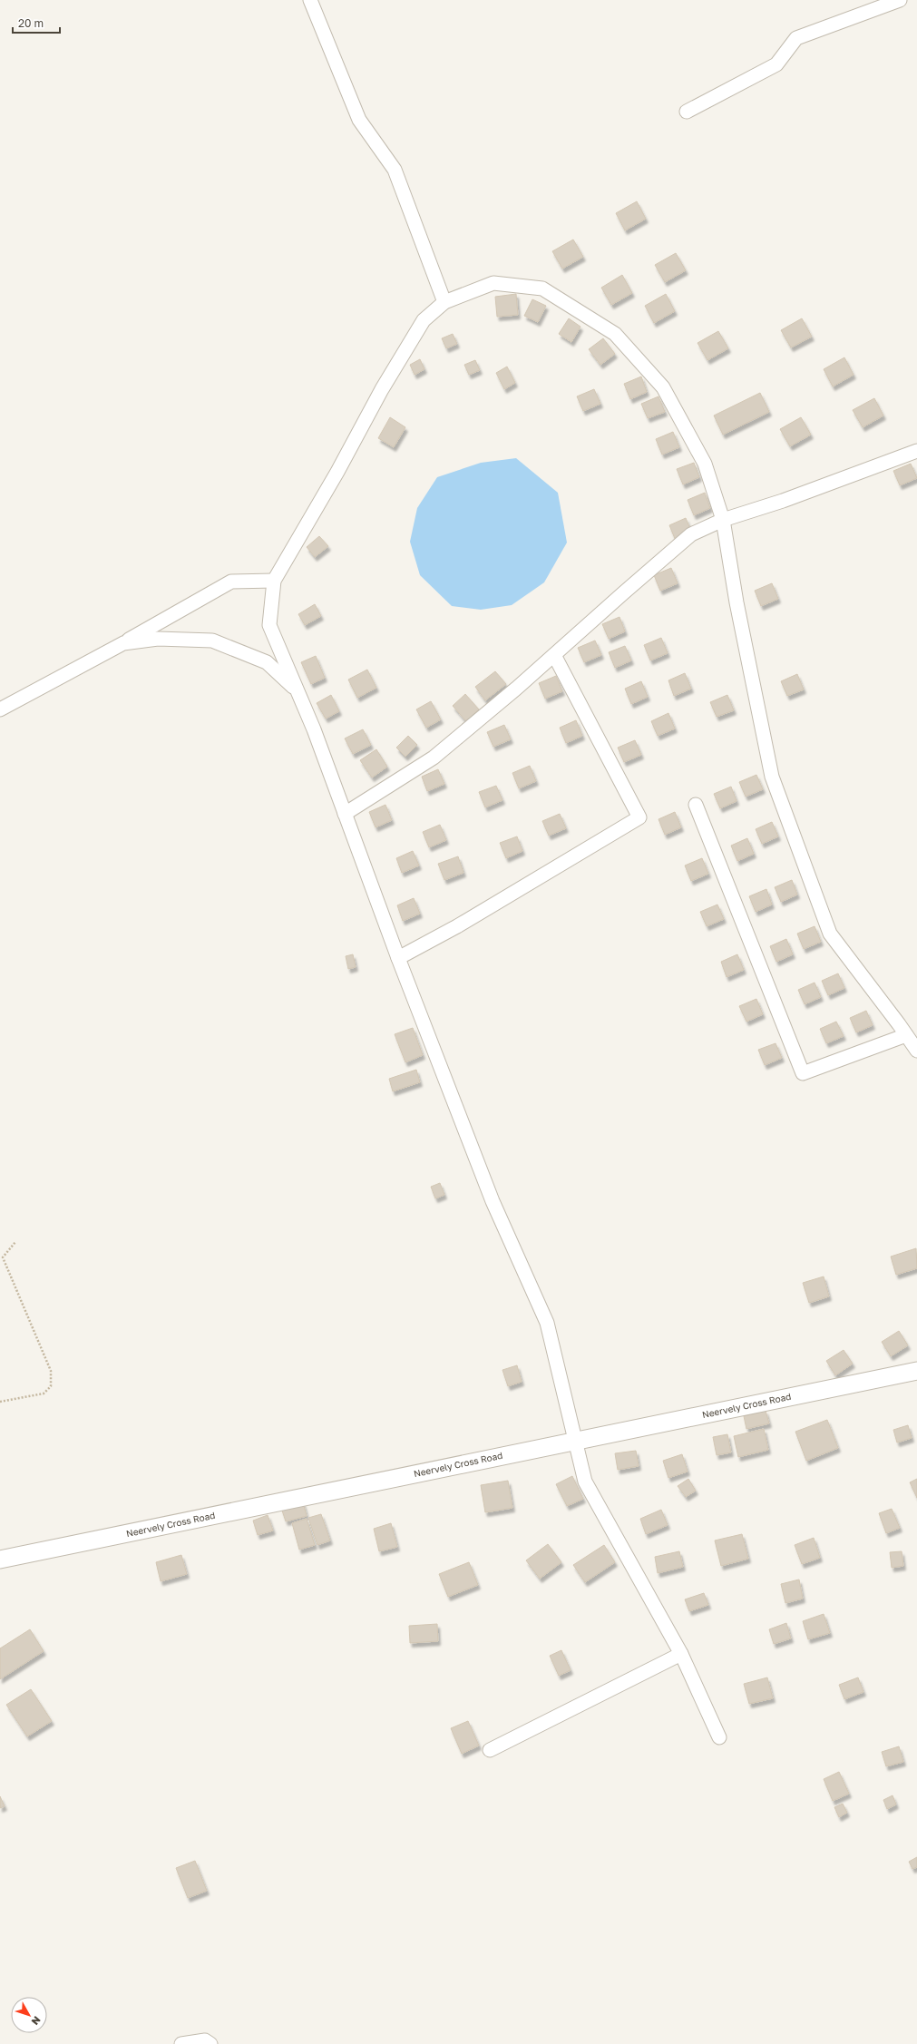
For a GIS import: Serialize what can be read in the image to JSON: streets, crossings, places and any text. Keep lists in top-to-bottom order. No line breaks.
{"streets":{"street":["Neervely Cross Road"]},"scale_bar":"20 m","north":"bottom right"}
